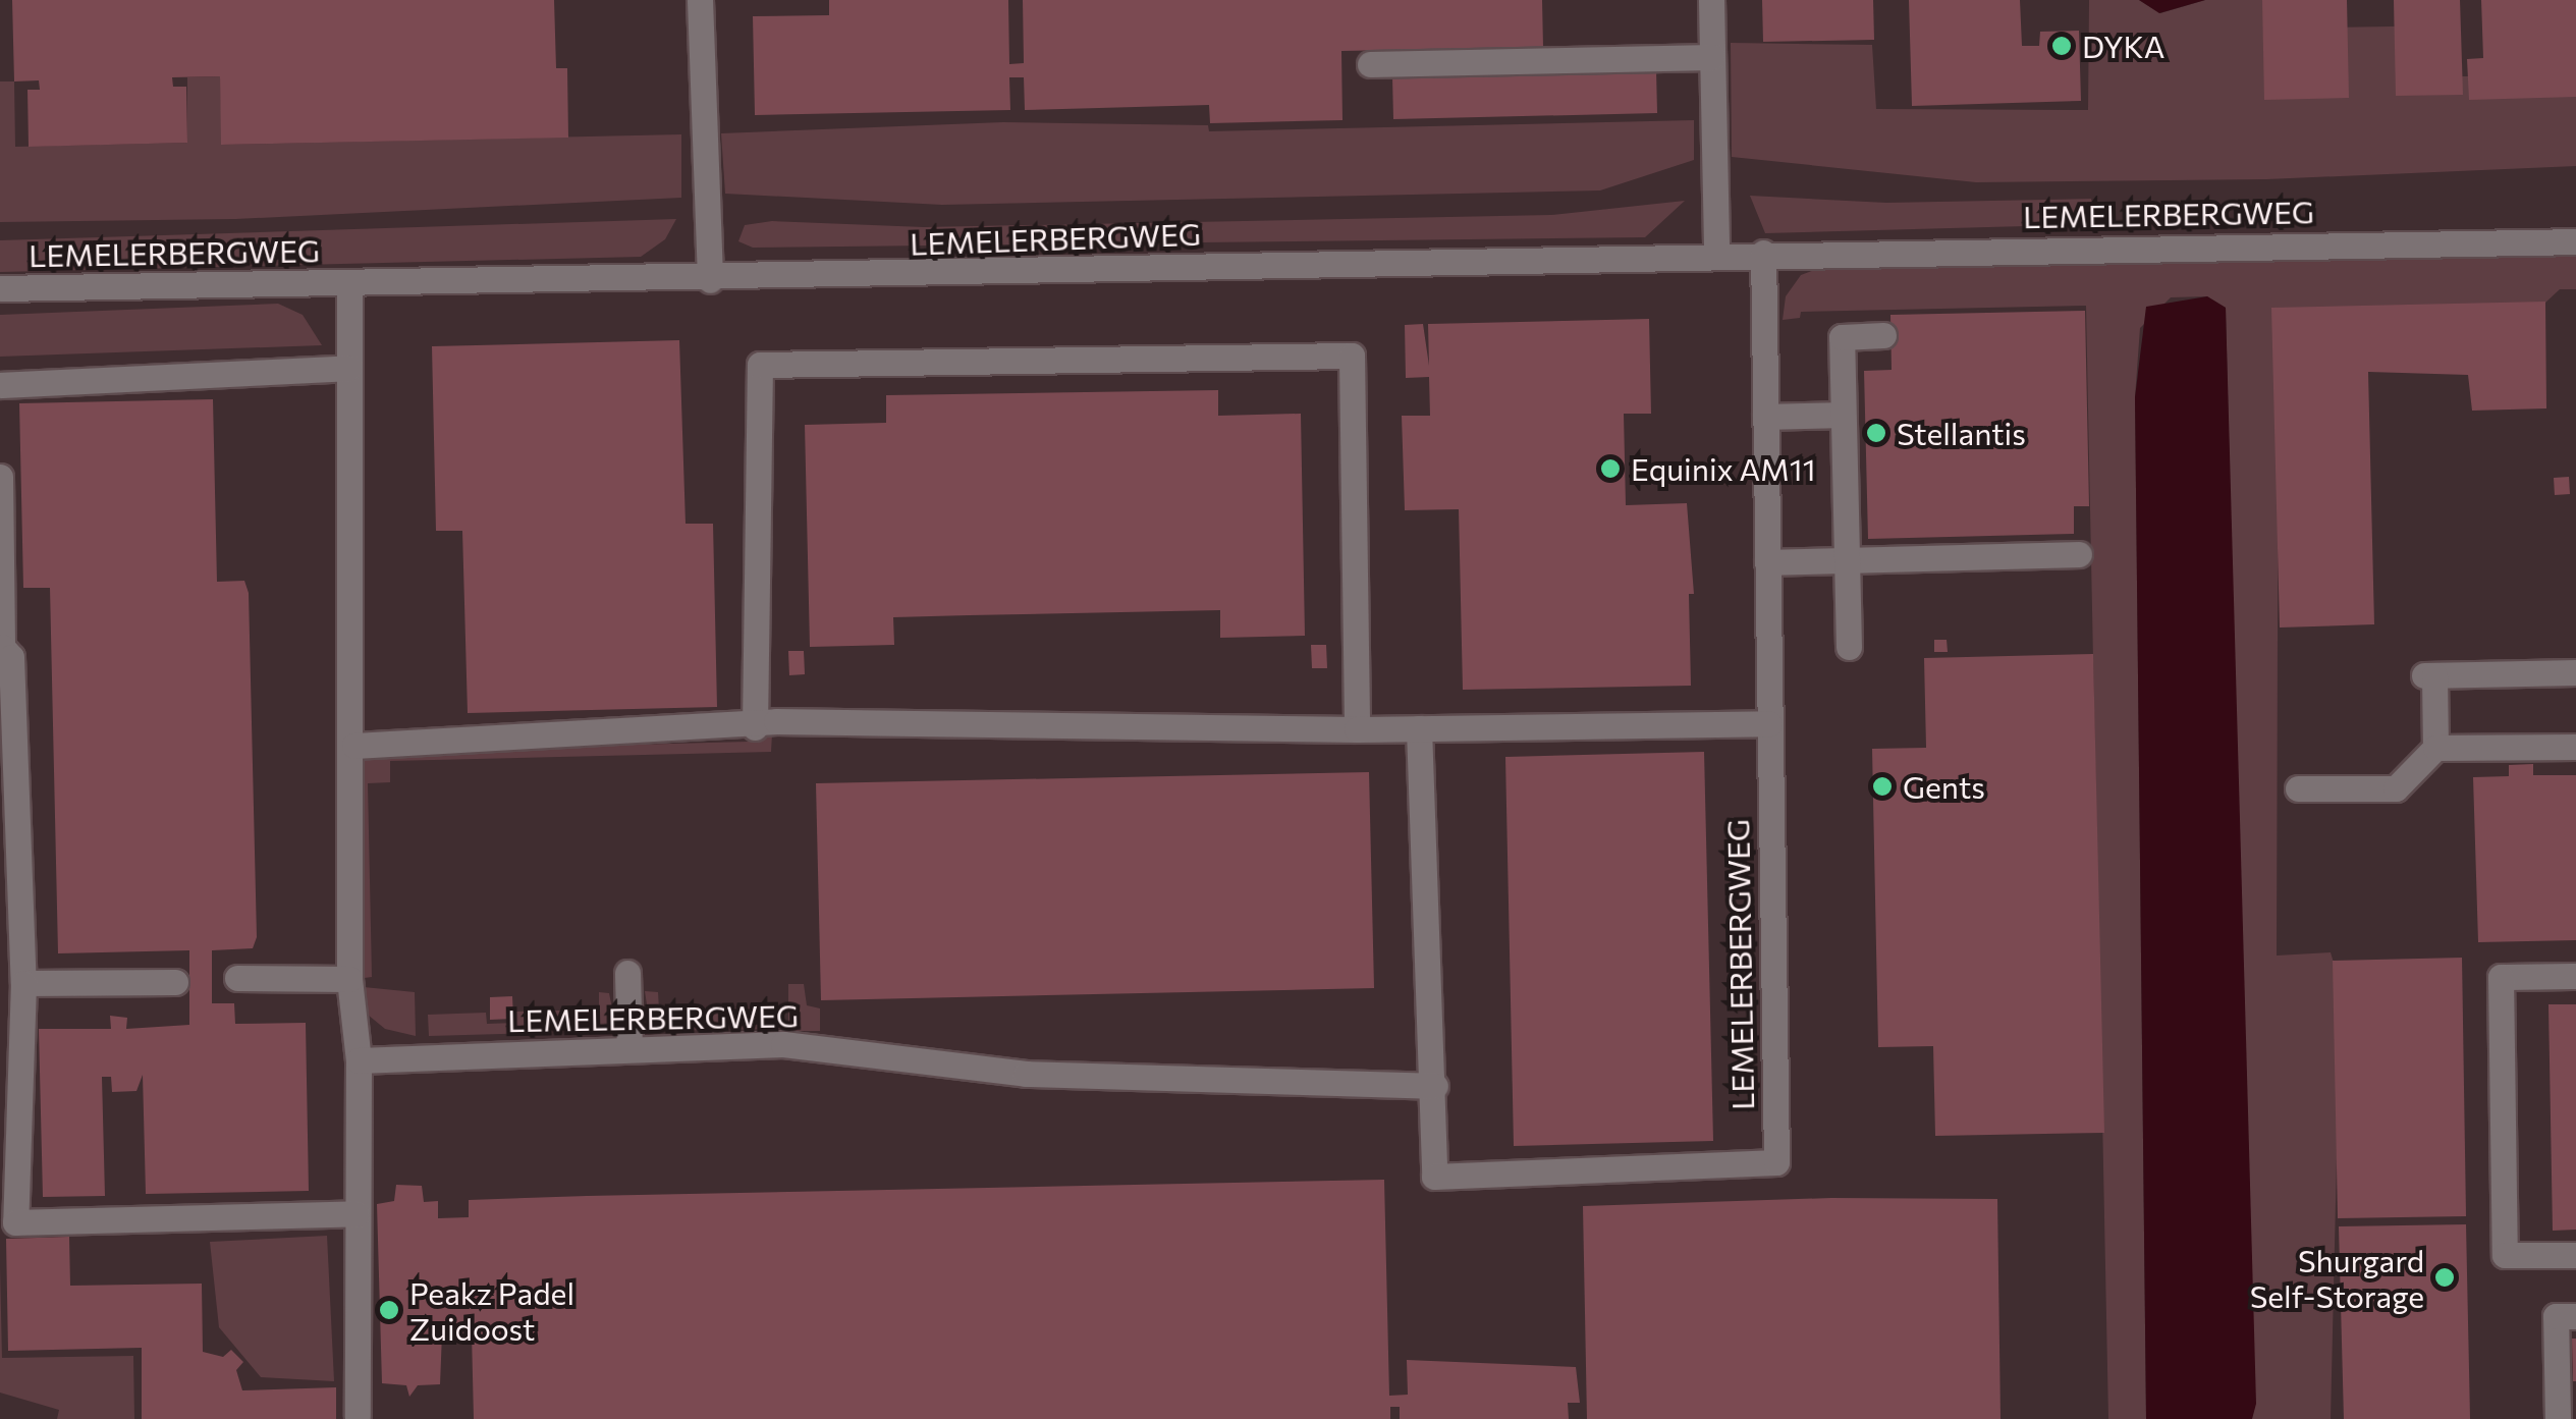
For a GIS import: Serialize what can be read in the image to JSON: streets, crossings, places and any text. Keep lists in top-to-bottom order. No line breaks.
{"streets":{"street":["LEMELERBERGWEG"]},"places":["DYKA","Stellantis","Equinix AM11","Gents","Shurgard Self-Storage","Peakz Padel Zuidoost"]}
